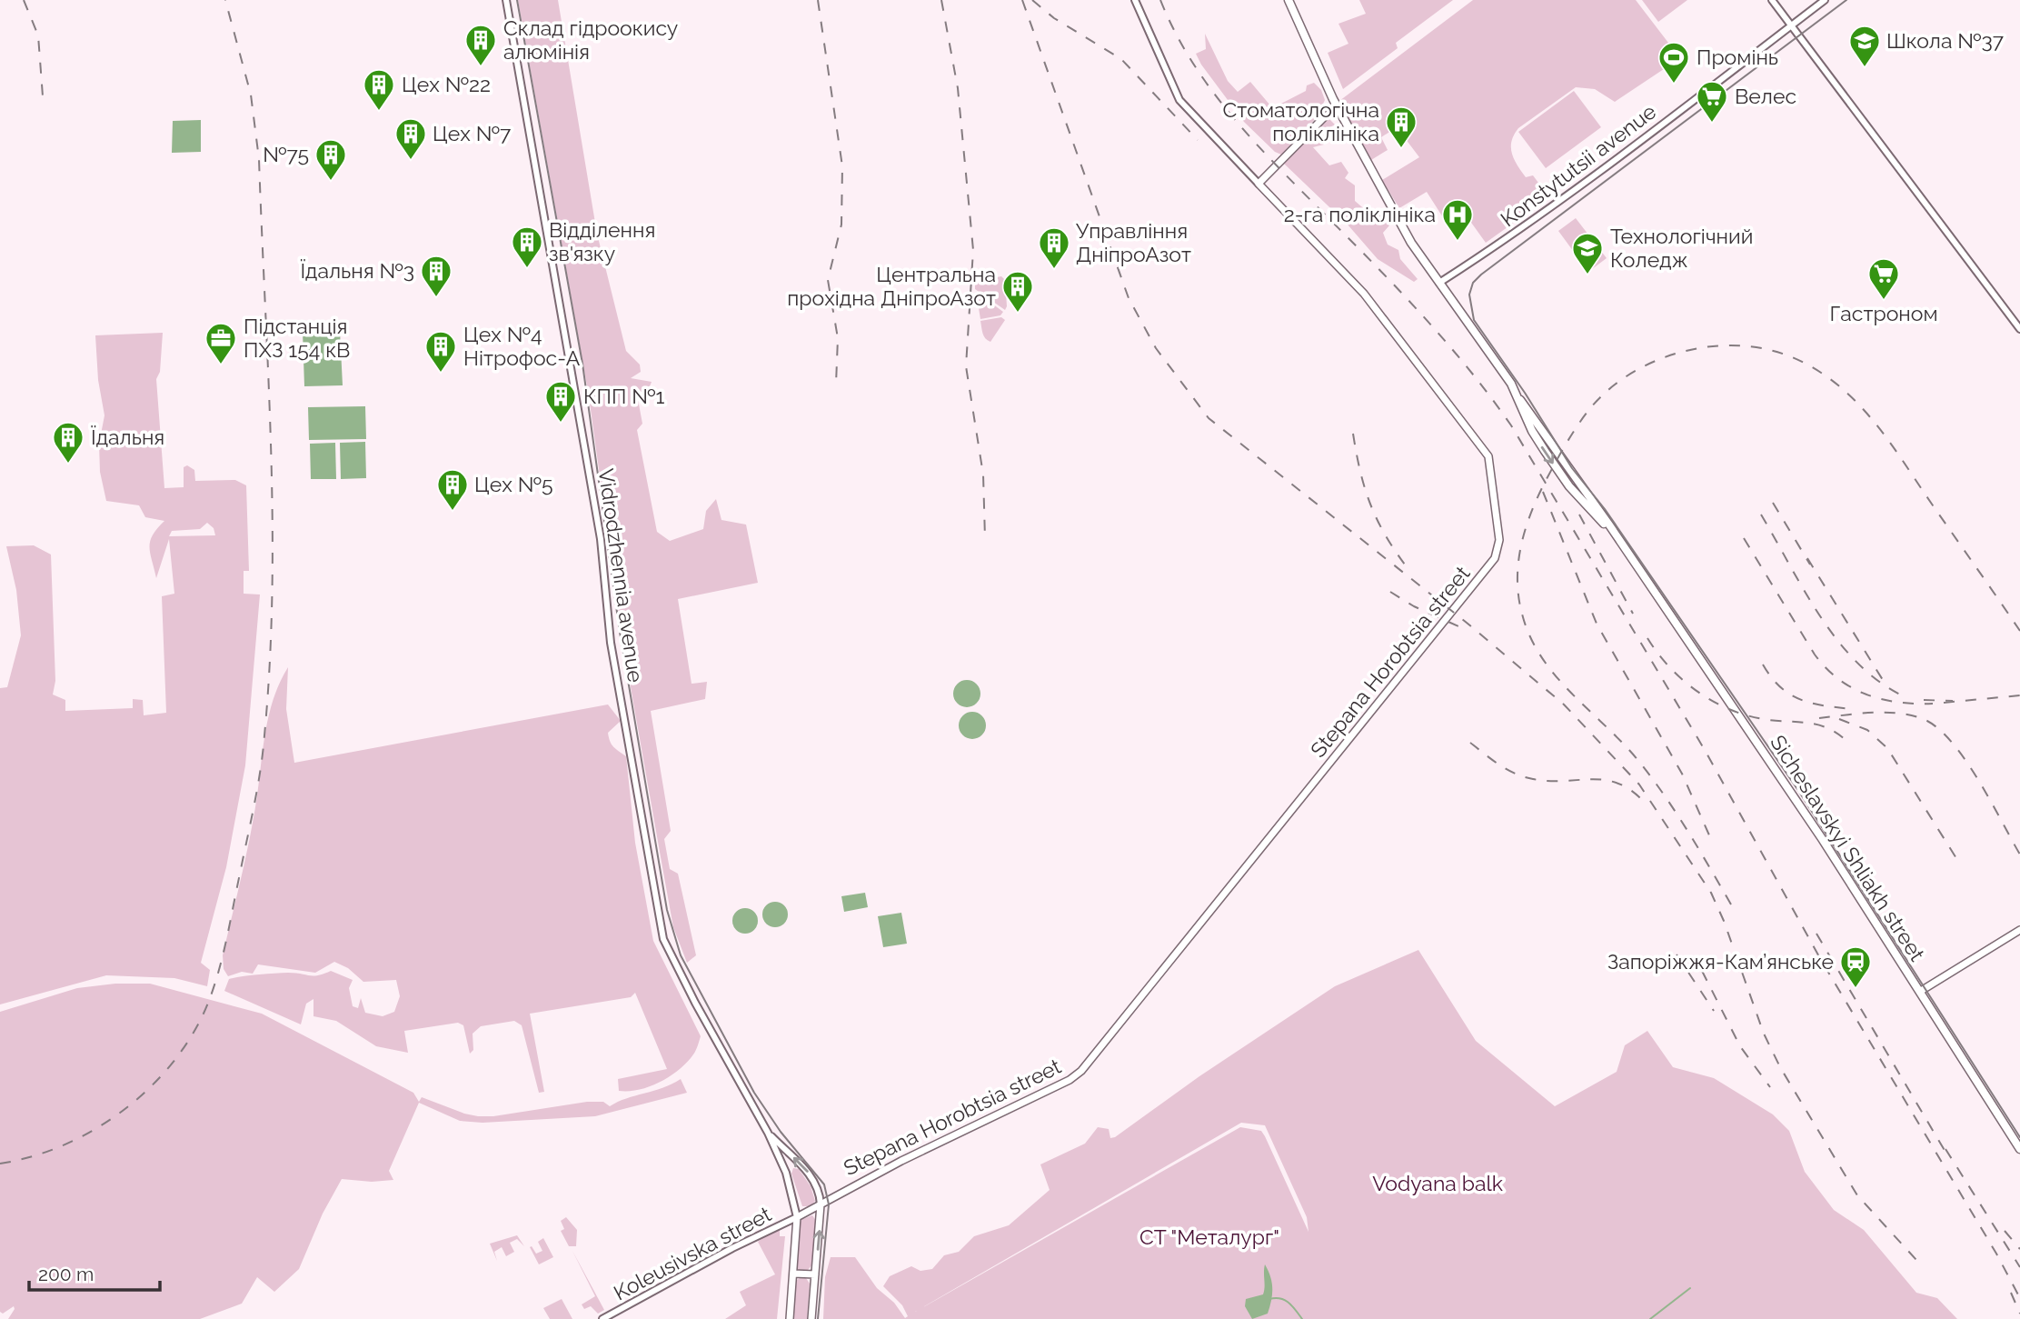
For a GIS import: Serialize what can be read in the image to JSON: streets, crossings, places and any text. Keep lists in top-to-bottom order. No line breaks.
{"streets":{"main road":["Vidrodzhennia avenue","Stepana Horobtsia street","Sicheslavskyi Shliakh street"],"street":["Konstytutsii avenue","Koleusivska street"]},"crossings":[["Konstytutsii avenue","Sicheslavskyi Shliakh street"],["Vidrodzhennia avenue","Stepana Horobtsia street"],["Vidrodzhennia avenue","Koleusivska street"],["Stepana Horobtsia street","Koleusivska street"]],"parks":["Vodyana balk","СТ \"Металург\""],"places":{"building":["Склад гідроокису алюмінія","Цех №22","Стоматологічна поліклініка","Цех №7","№75","Відділення зв'язку","Управління ДніпроАзот","Їдальня №3","Центральна прохідна ДніпроАзот","Цех №4 Нітрофос-А","КПП №1","Їдальня","Цех №5"],"school or university":["Школа №37","Технологічний Коледж"],"sports":["Промінь"],"supermarket":["Велес","Гастроном"],"hospital":["2-га поліклініка"],"office":["Підстанція ПХЗ 154 кВ"],"station":["Запоріжжя-Кам’янське"]},"scale_bar":"200 m"}
